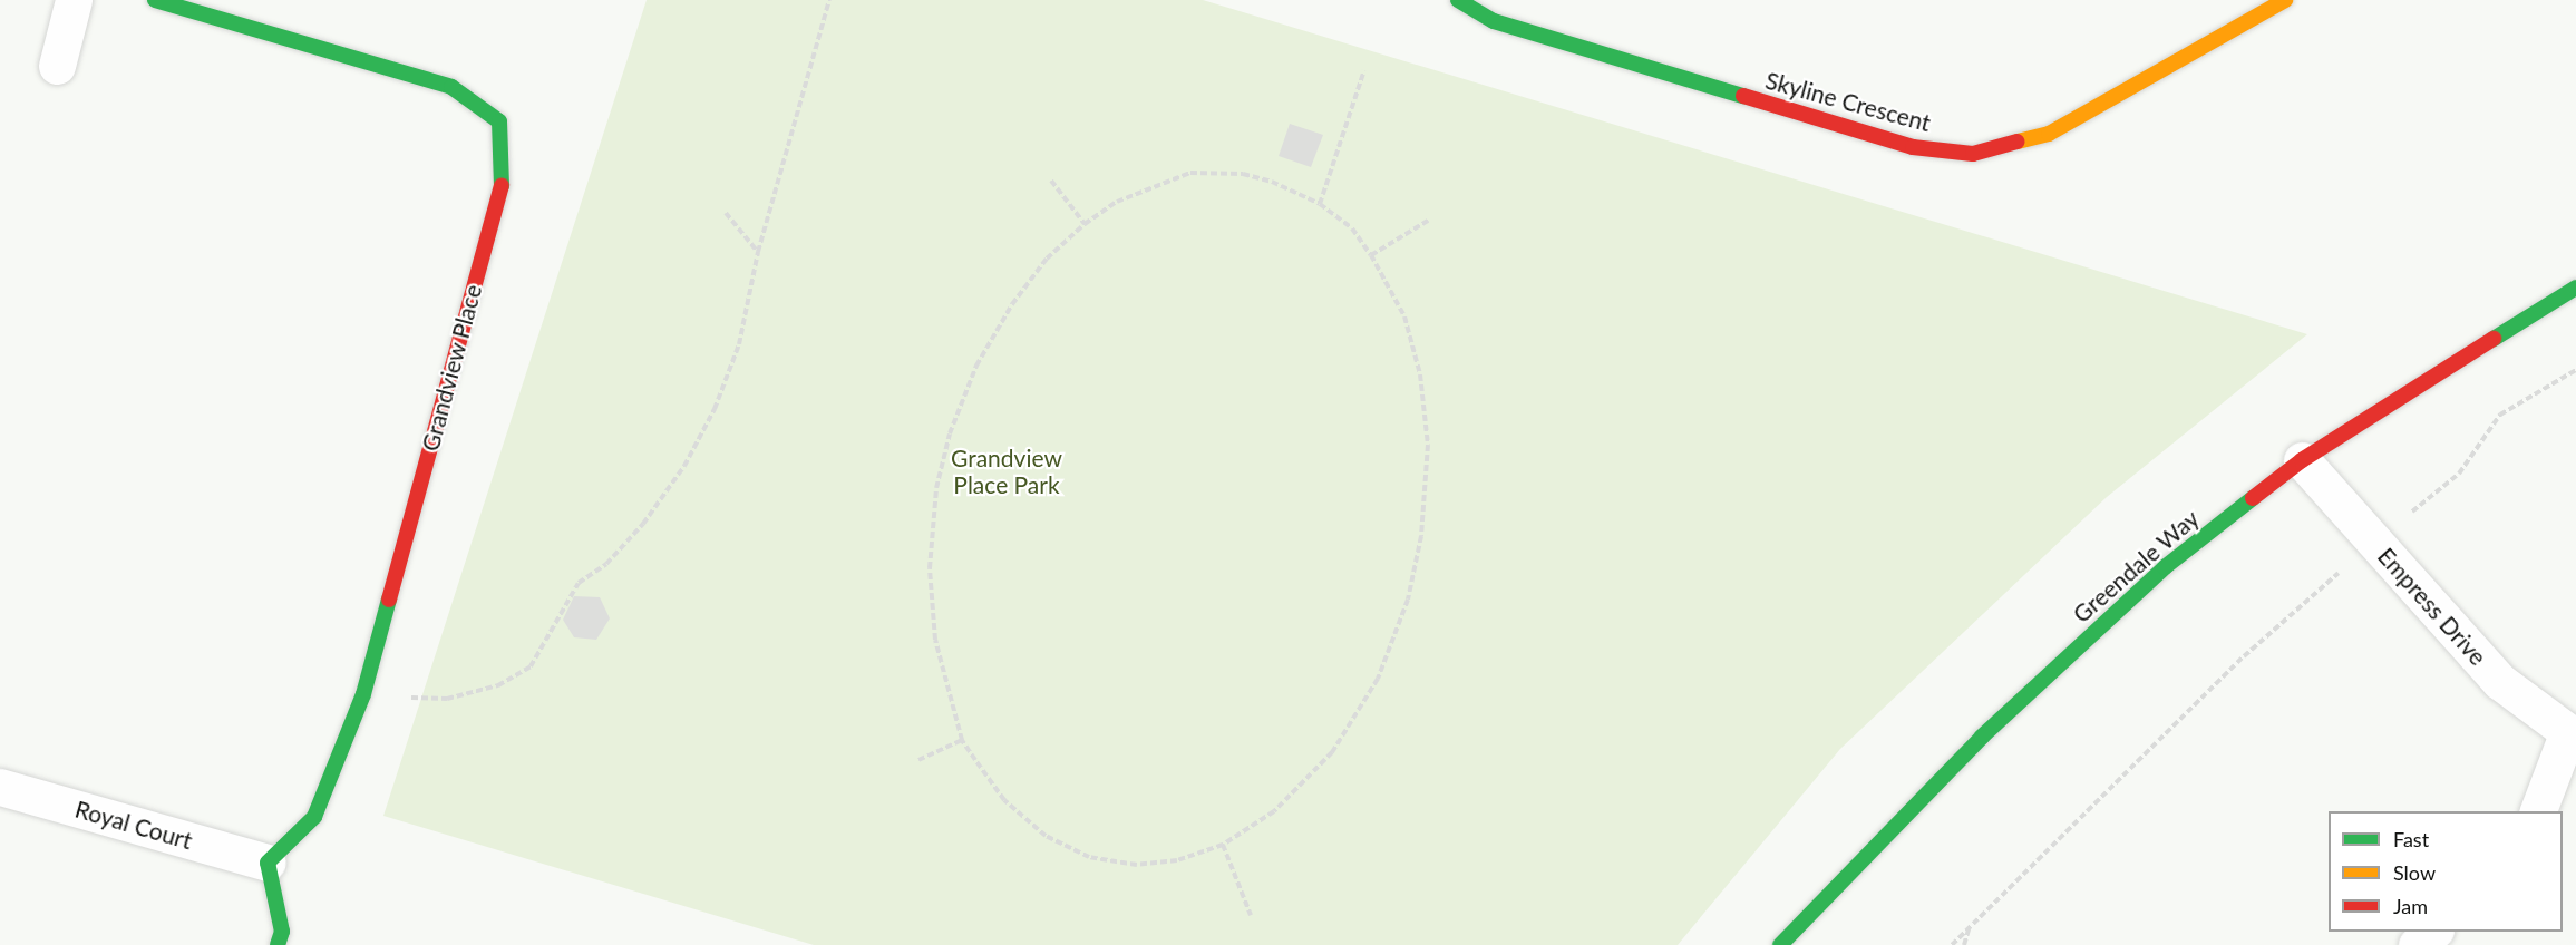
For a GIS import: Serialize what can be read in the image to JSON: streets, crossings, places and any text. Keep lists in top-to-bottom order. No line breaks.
{"streets":{"street":["Skyline Crescent","Grandview Place","Greendale Way","Empress Drive","Royal Court"]},"crossings":[["Grandview Place","Royal Court"],["Greendale Way","Empress Drive"]],"parks":["Grandview Place Park"],"legend":["Fast","Slow","Jam"]}
